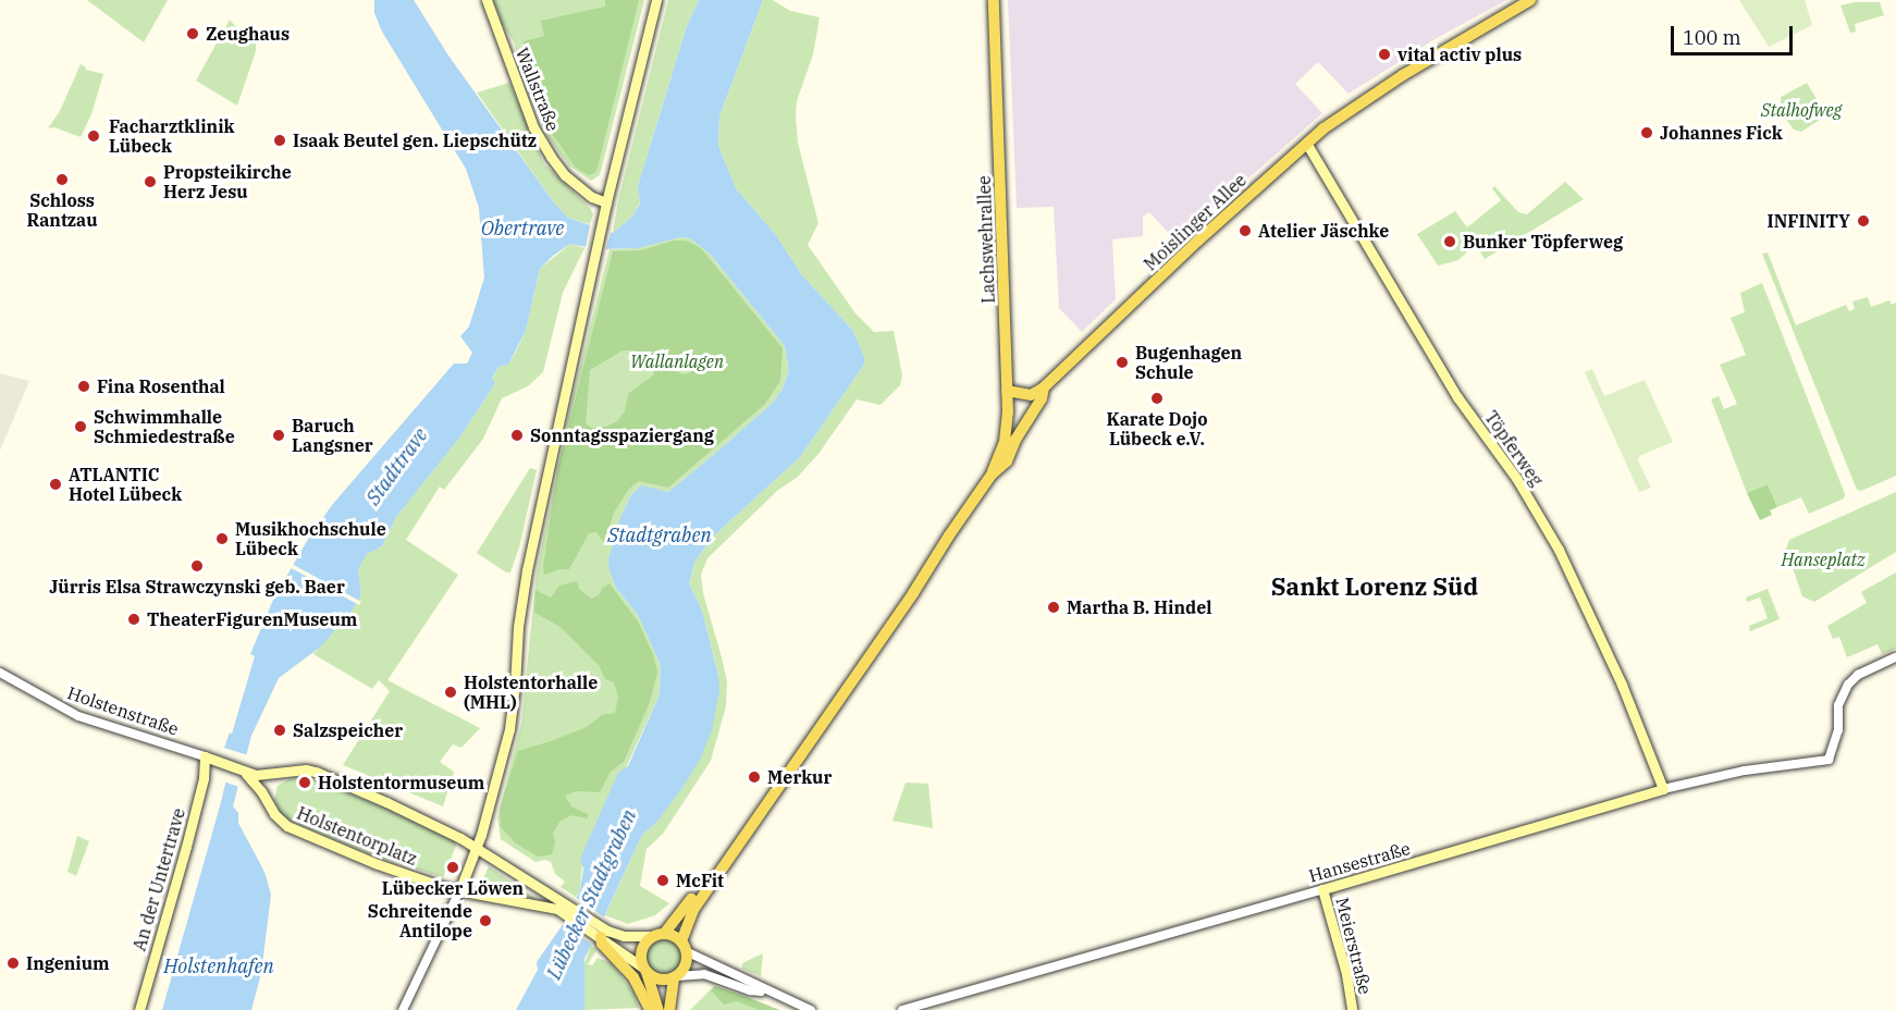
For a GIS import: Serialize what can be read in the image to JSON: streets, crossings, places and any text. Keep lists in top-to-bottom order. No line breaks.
{"streets":{"main road":["Wallstraße","Moislinger Allee","Lachswehrallee","Töpferweg","Holstentorplatz","Hansestraße","An der Untertrave","Meierstraße"],"street":["Holstenstraße"]},"crossings":[["Moislinger Allee","Lachswehrallee"],["Moislinger Allee","Töpferweg"],["Töpferweg","Hansestraße"],["Holstenstraße","An der Untertrave"],["Hansestraße","Meierstraße"]],"districts":["Sankt Lorenz Süd"],"water":["Obertrave","Stadttrave","Stadtgraben","Lübecker Stadtgraben","Holstenhafen"],"parks":["Stalhofweg","Wallanlagen","Hanseplatz"],"places":["Zeughaus","vital activ plus","Johannes Fick","Facharztklinik Lübeck","Isaak Beutel gen. Liepschütz","Schloss Rantzau","Propsteikirche Herz Jesu","INFINITY","Atelier Jäschke","Bunker Töpferweg","Bugenhagen Schule","Fina Rosenthal","Karate Dojo Lübeck e.V.","Schwimmhalle Schmiedestraße","Baruch Langsner","Sonntagsspaziergang","ATLANTIC Hotel Lübeck","Musikhochschule Lübeck","Jürris Elsa Strawczynski geb. Baer","Martha B. Hindel","TheaterFigurenMuseum","Holstentorhalle (MHL)","Salzspeicher","Merkur","Holstentormuseum","Lübecker Löwen","McFit","Schreitende Antilope","Ingenium"],"scale_bar":"100 m"}
